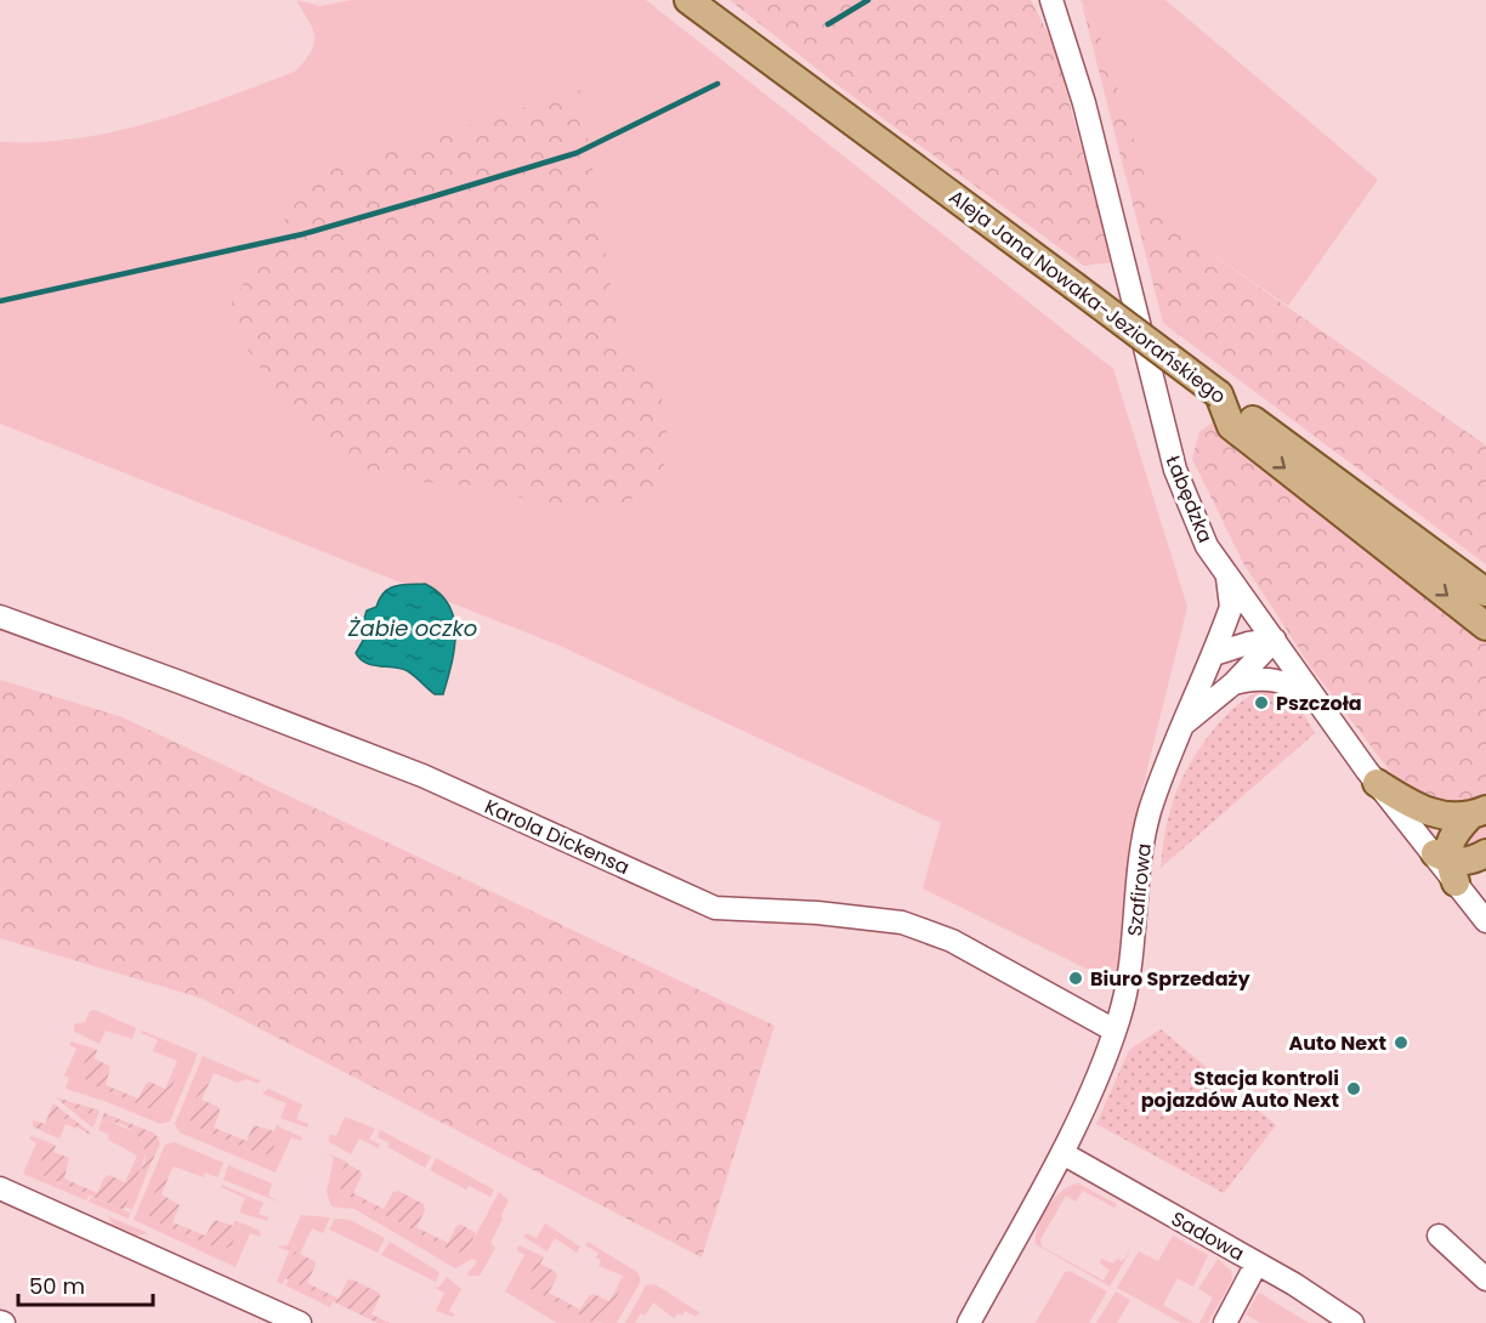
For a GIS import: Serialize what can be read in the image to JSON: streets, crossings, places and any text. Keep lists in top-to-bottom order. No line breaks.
{"streets":{"main road":["Aleja Jana Nowaka-Jeziorańskiego"],"street":["Łabędzka","Karola Dickensa","Szafirowa","Sadowa"]},"crossings":[["Łabędzka","Szafirowa"],["Karola Dickensa","Szafirowa"],["Szafirowa","Sadowa"]],"water":["Żabie oczko"],"places":["Pszczoła","Biuro Sprzedaży","Auto Next","Stacja kontroli pojazdów Auto Next"],"scale_bar":"50 m"}
